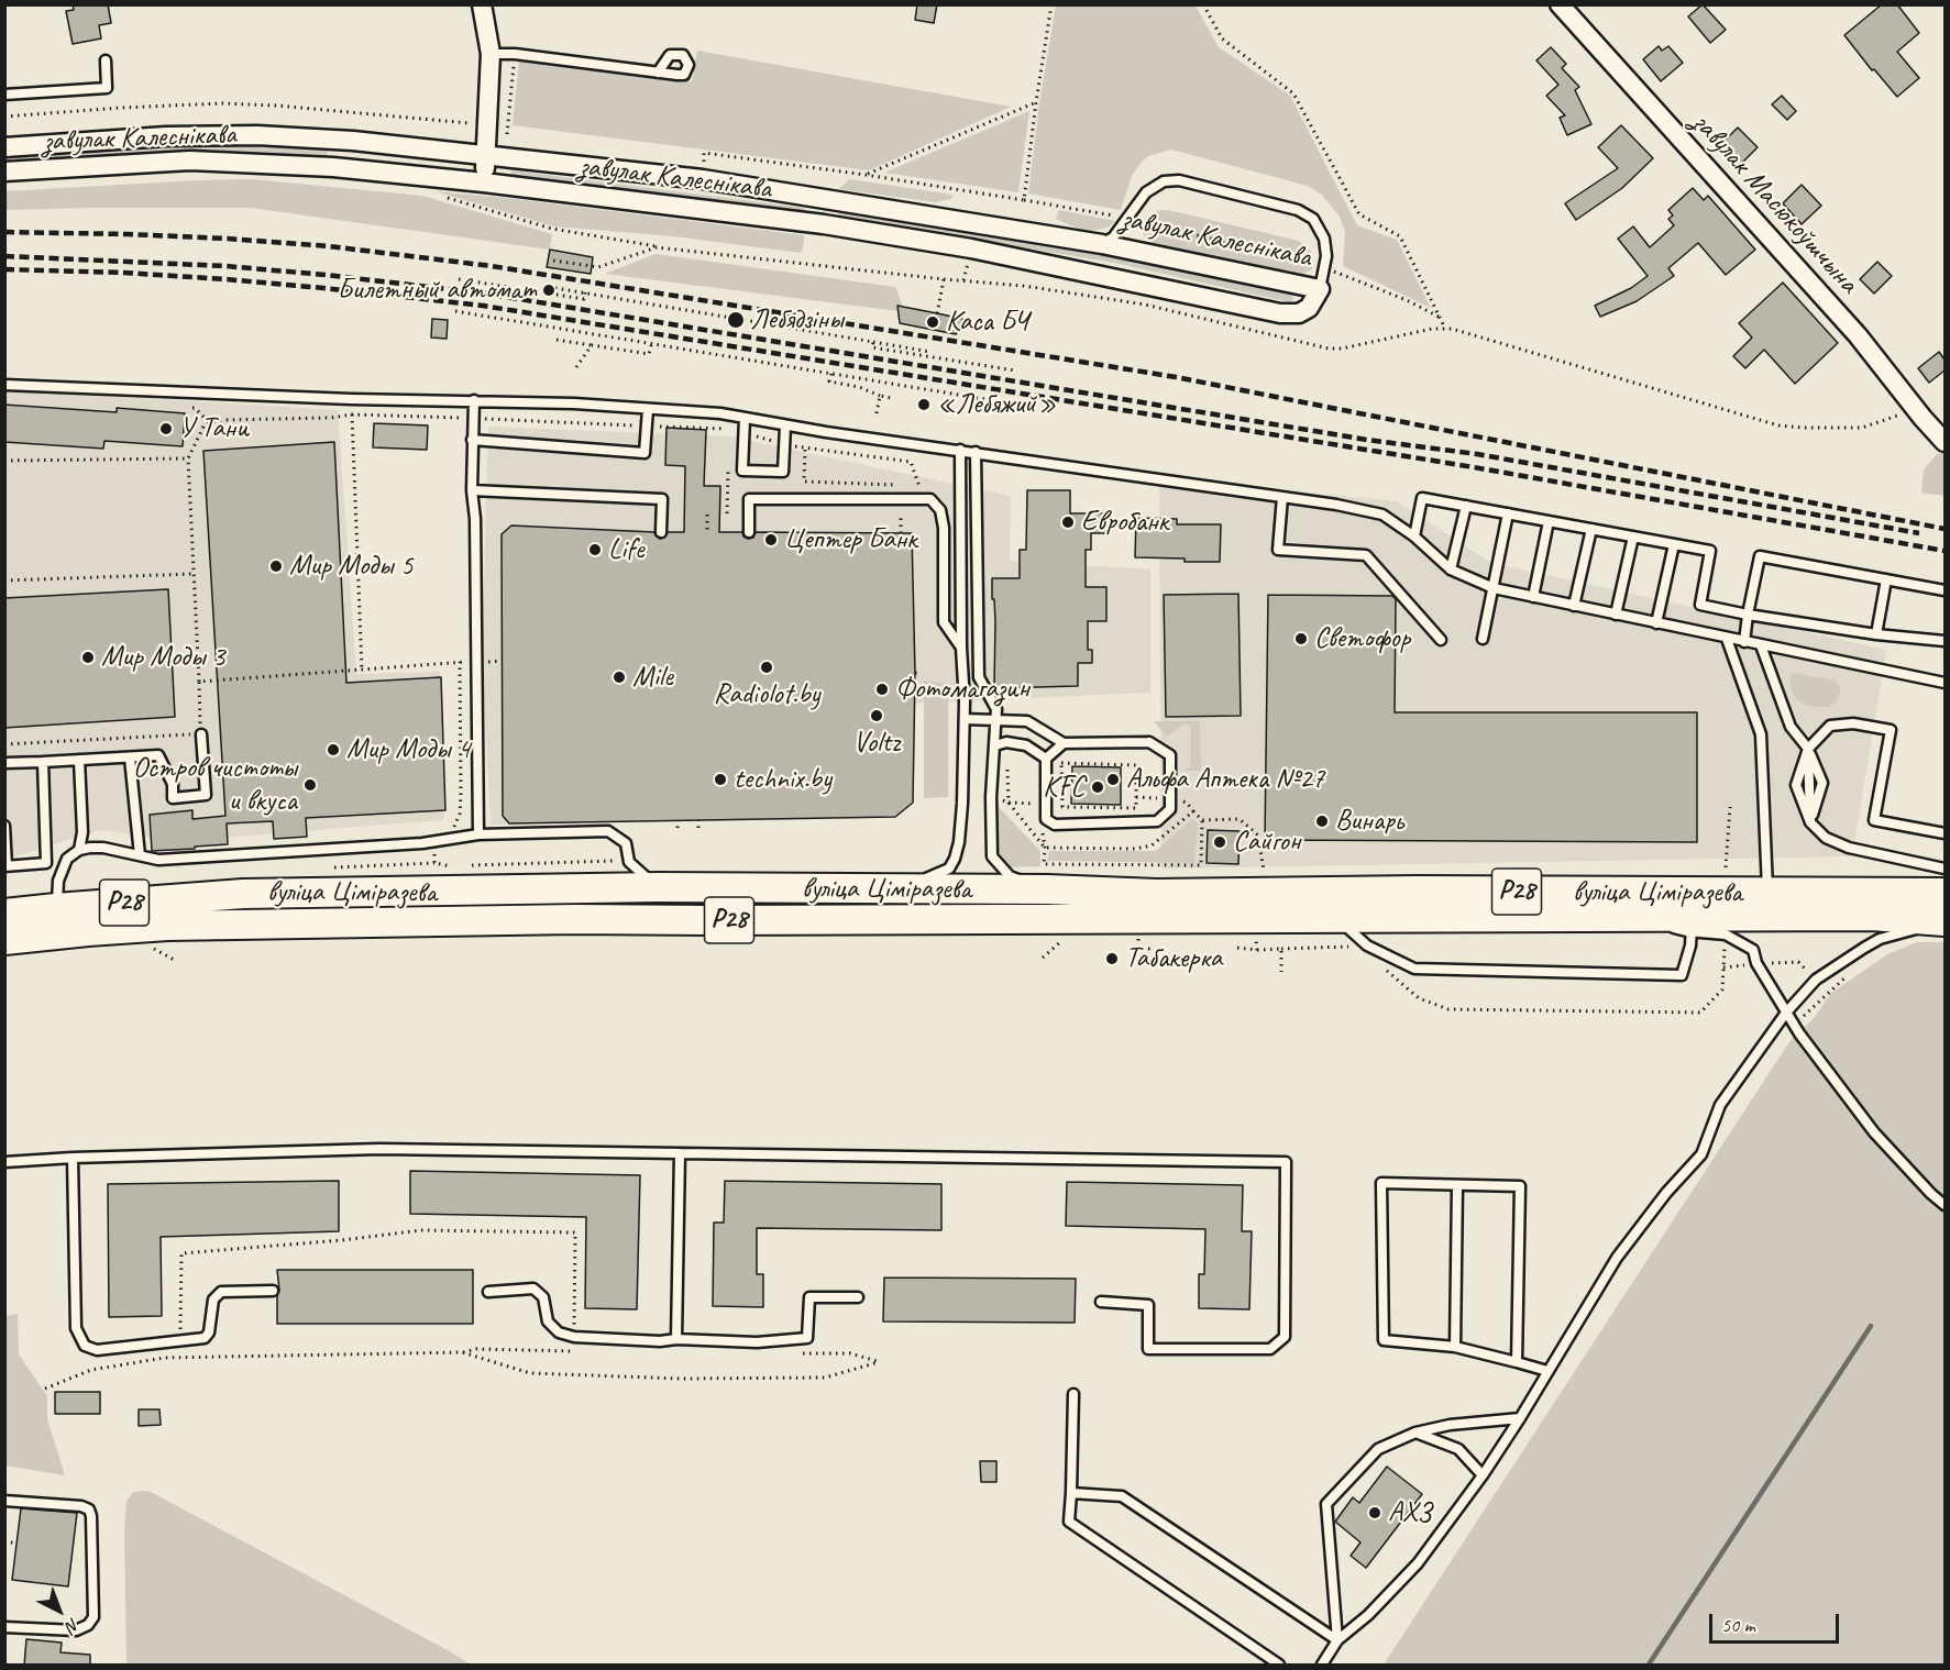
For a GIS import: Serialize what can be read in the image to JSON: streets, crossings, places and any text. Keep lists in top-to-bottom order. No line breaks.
{"streets":{"main road":["вуліца Ціміразева","Р28"],"street":["завулак Калеснікава","завулак Масюкоўшчына"]},"crossings":[["вуліца Ціміразева","Р28"]],"places":["Билетный автомат","Лебядзіны","Каса БЧ","«Лебяжий»","У Тани","Евробанк","Цептер Банк","Life","Мир Моды 5","Светофор","Мир Моды 3","Radiolot.by","Mile","Фотомагазин","Voltz","Мир Моды 4","technix.by","Альфа Аптека №27","Остров чистоты и вкуса","KFC","Винарь","Сайгон","Табакерка","АХЗ"],"scale_bar":"50 m","north":"bottom right"}
